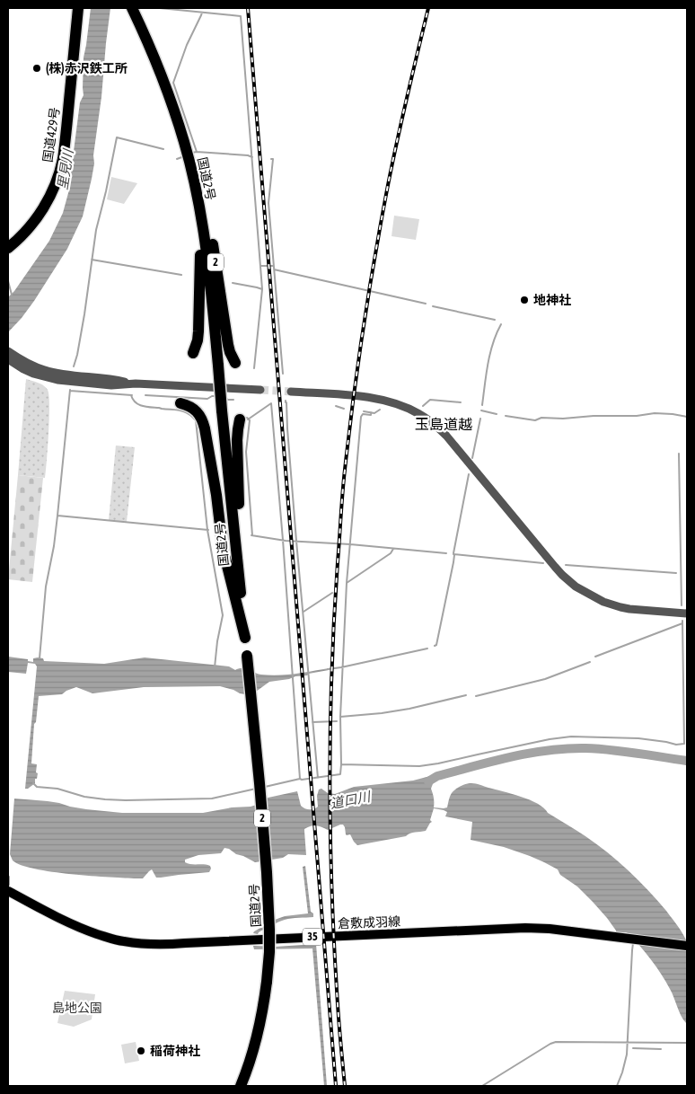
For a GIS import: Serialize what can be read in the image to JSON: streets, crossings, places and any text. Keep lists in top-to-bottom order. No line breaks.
{"streets":{"highway":["国道429号","国道2号","2"],"main road":["倉敷成羽線","35"]},"crossings":[["国道2号","2"]],"districts":["玉島道越"],"water":["里見川","道口川"],"parks":["島地公園"],"places":["(株)赤沢鉄工所","地神社","稲荷神社"]}
